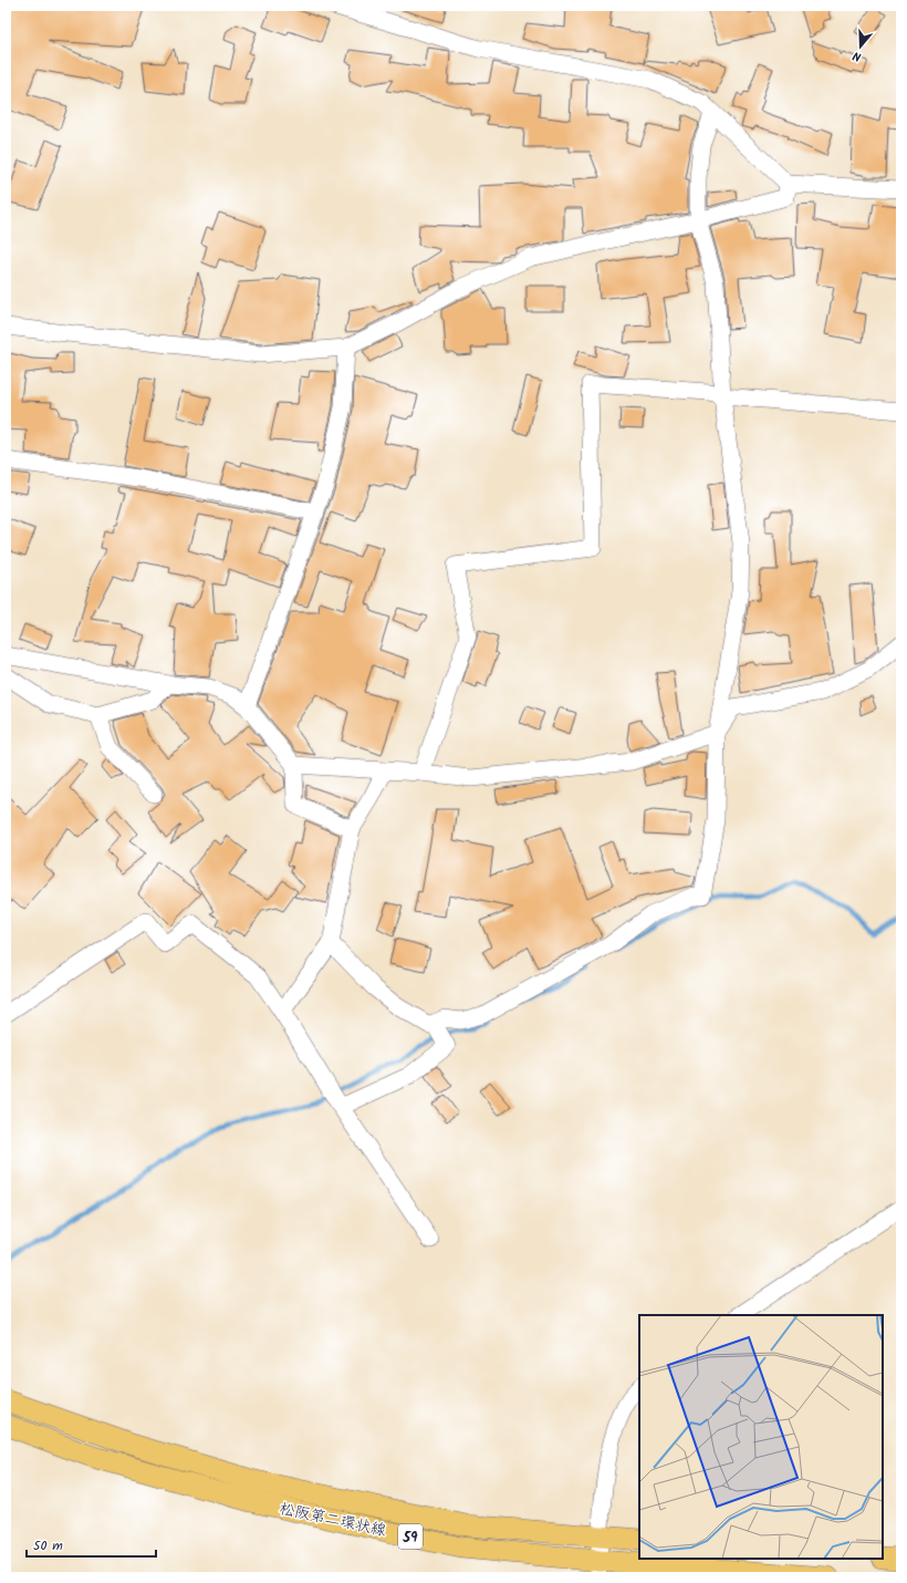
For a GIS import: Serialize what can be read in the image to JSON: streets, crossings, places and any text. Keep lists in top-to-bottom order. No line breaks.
{"streets":{"main road":["松阪第二環状線","59"]},"scale_bar":"50 m","north":"bottom"}
